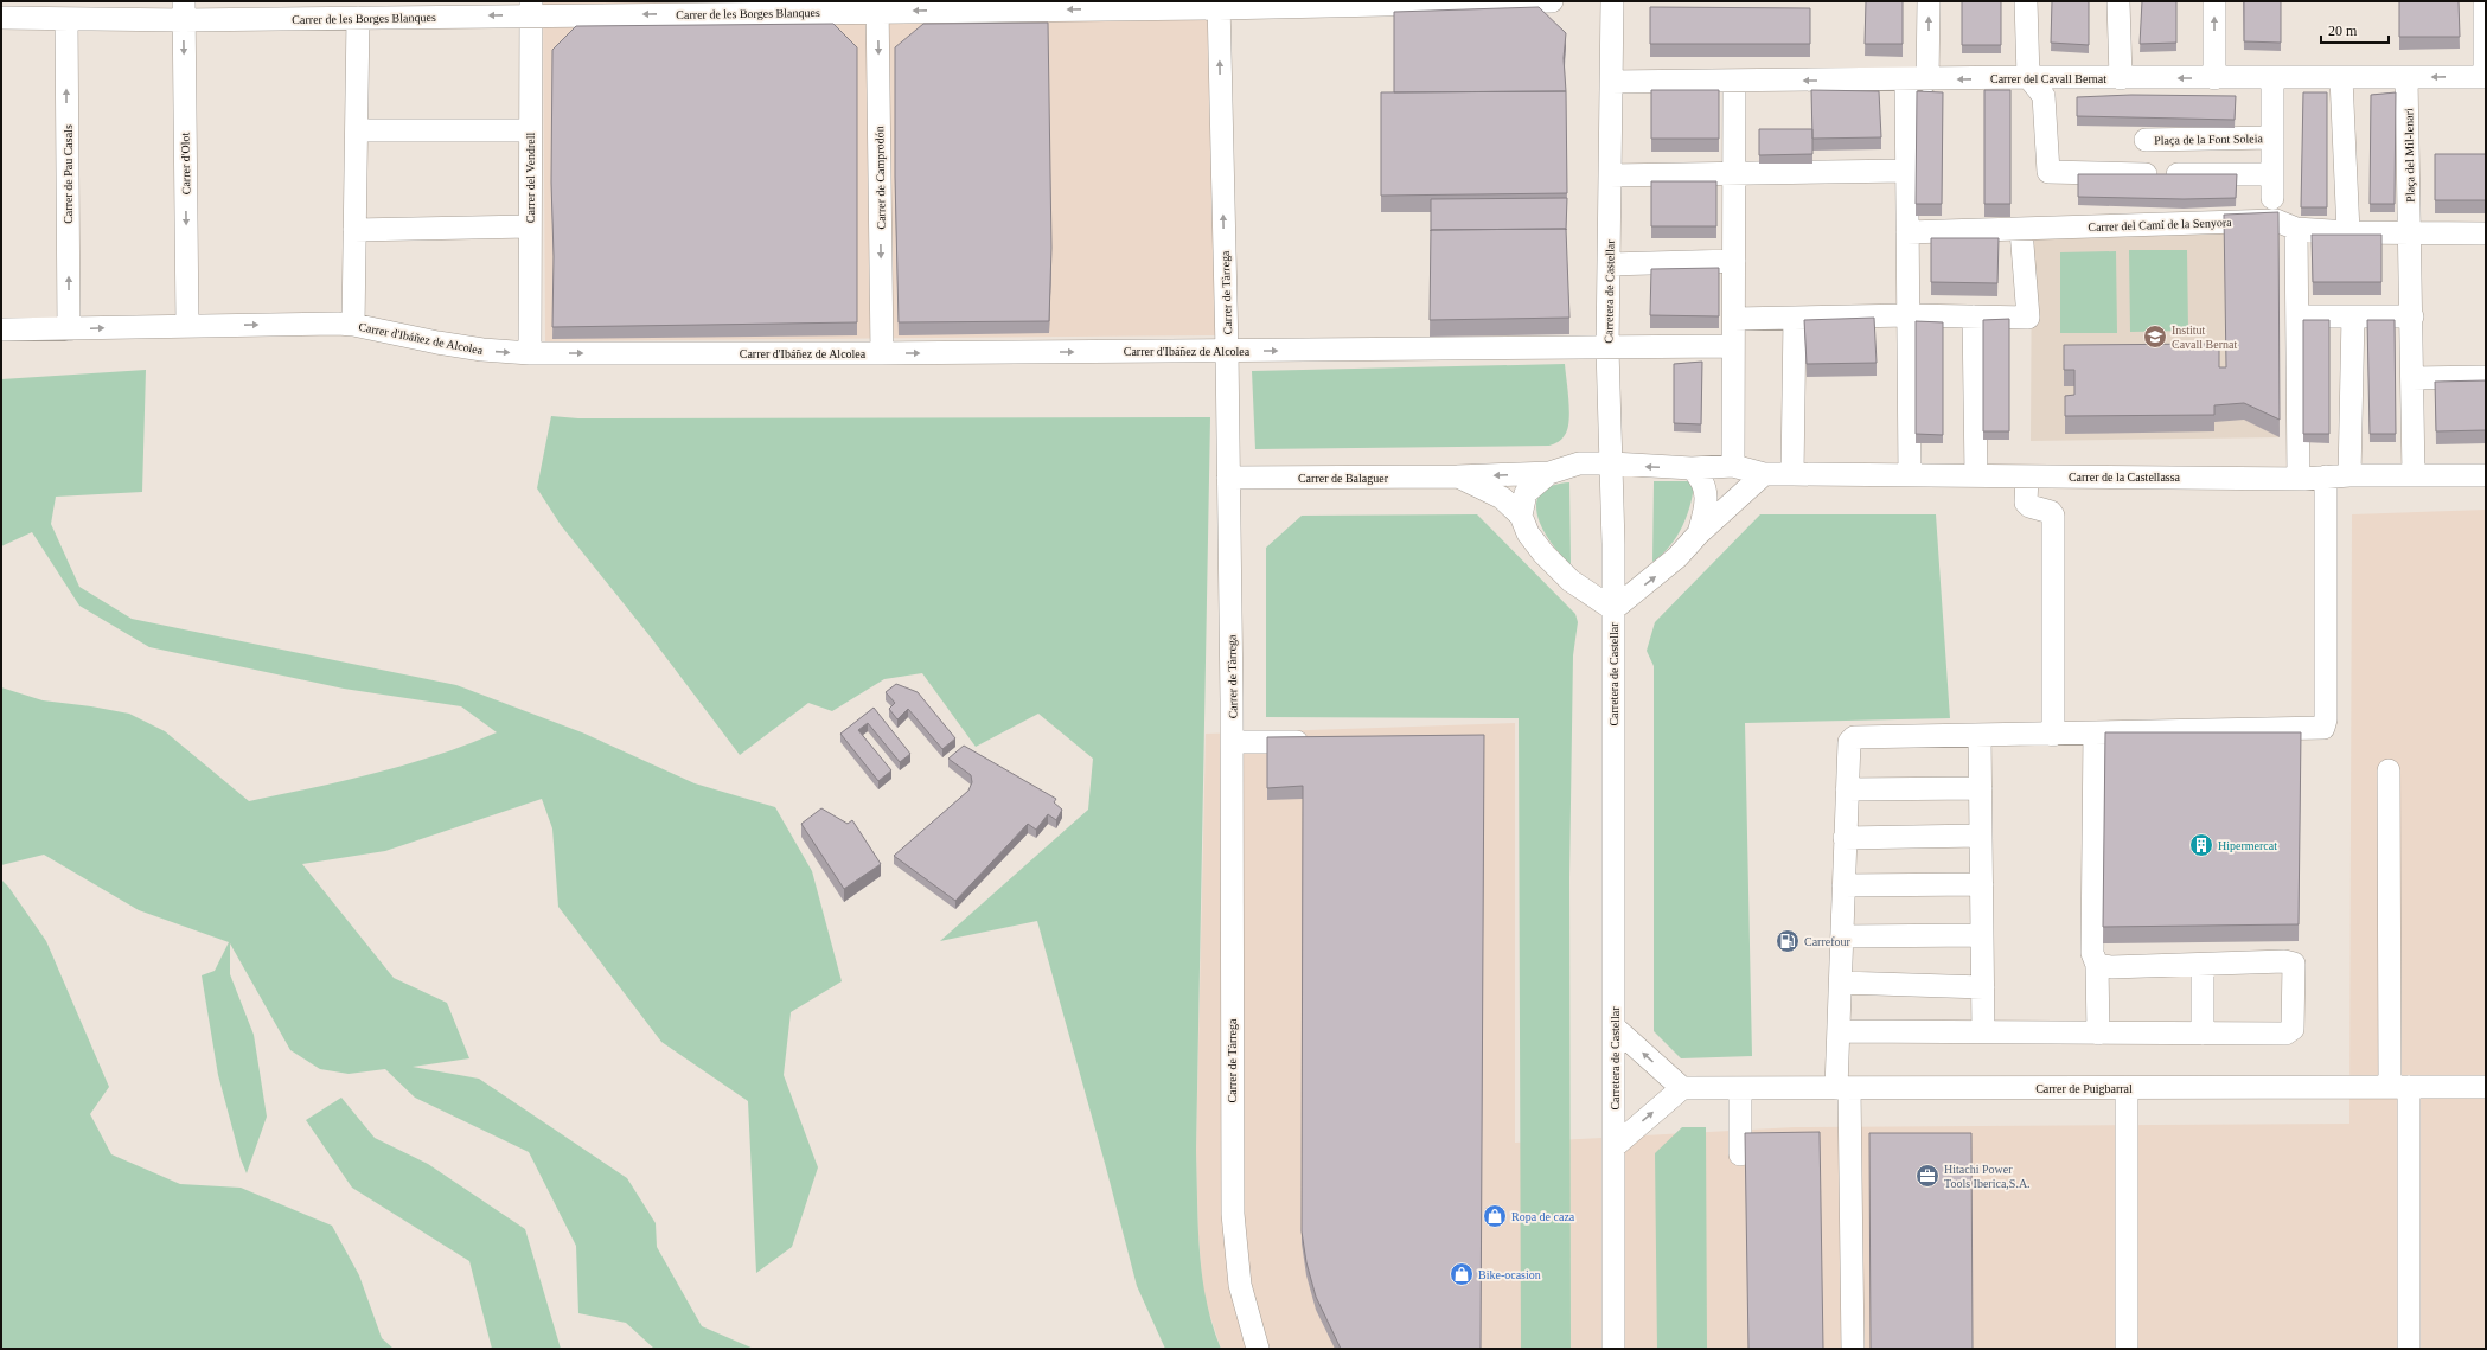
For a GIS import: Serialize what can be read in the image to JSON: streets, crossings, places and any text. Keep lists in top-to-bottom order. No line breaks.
{"streets":{"street":["Carrer de les Borges Blanques","Carrer del Cavall Bernat","Plaça de la Font Soleia","Plaça del Mil-lenari","Carrer d'Olot","Carrer de Pau Casals","Carrer del Vendrell","Carrer de Camprodón","Carrer del Camí de la Senyora","Carretera de Castellar","Carrer de Tàrrega","Carrer d'Ibáñez de Alcolea","Carrer de la Castellassa","Carrer de Balaguer","Carrer de Puigbarral"]},"crossings":[["Carrer de les Borges Blanques","Carrer d'Olot"],["Carrer de les Borges Blanques","Carrer de Pau Casals"],["Carrer de les Borges Blanques","Carrer del Vendrell"],["Carrer de les Borges Blanques","Carrer de Camprodón"],["Carrer de les Borges Blanques","Carrer de Tàrrega"],["Carrer del Cavall Bernat","Plaça de la Font Soleia"],["Carrer del Cavall Bernat","Plaça del Mil-lenari"],["Carrer del Cavall Bernat","Carretera de Castellar"],["Plaça del Mil-lenari","Carrer del Camí de la Senyora"],["Plaça del Mil-lenari","Carrer de la Castellassa"],["Carrer d'Olot","Carrer d'Ibáñez de Alcolea"],["Carrer de Pau Casals","Carrer d'Ibáñez de Alcolea"],["Carrer del Vendrell","Carrer d'Ibáñez de Alcolea"],["Carrer de Camprodón","Carrer d'Ibáñez de Alcolea"],["Carretera de Castellar","Carrer d'Ibáñez de Alcolea"],["Carretera de Castellar","Carrer de la Castellassa"],["Carretera de Castellar","Carrer de Balaguer"],["Carrer de Tàrrega","Carrer d'Ibáñez de Alcolea"],["Carrer de Tàrrega","Carrer de Balaguer"],["Carrer de la Castellassa","Carrer de Balaguer"]],"one_way":["Carrer de les Borges Blanques","Carrer de Pau Casals","Carrer de Camprodón","Carrer d'Ibáñez de Alcolea"],"places":{"school or university":["Institut Cavall Bernat"],"building":["Hipermercat"],"fuel station":["Carrefour"],"office":["Hitachi Power Tools Iberica,S.A."],"shop":["Ropa de caza","Bike-ocasion"]},"scale_bar":"20 m"}
